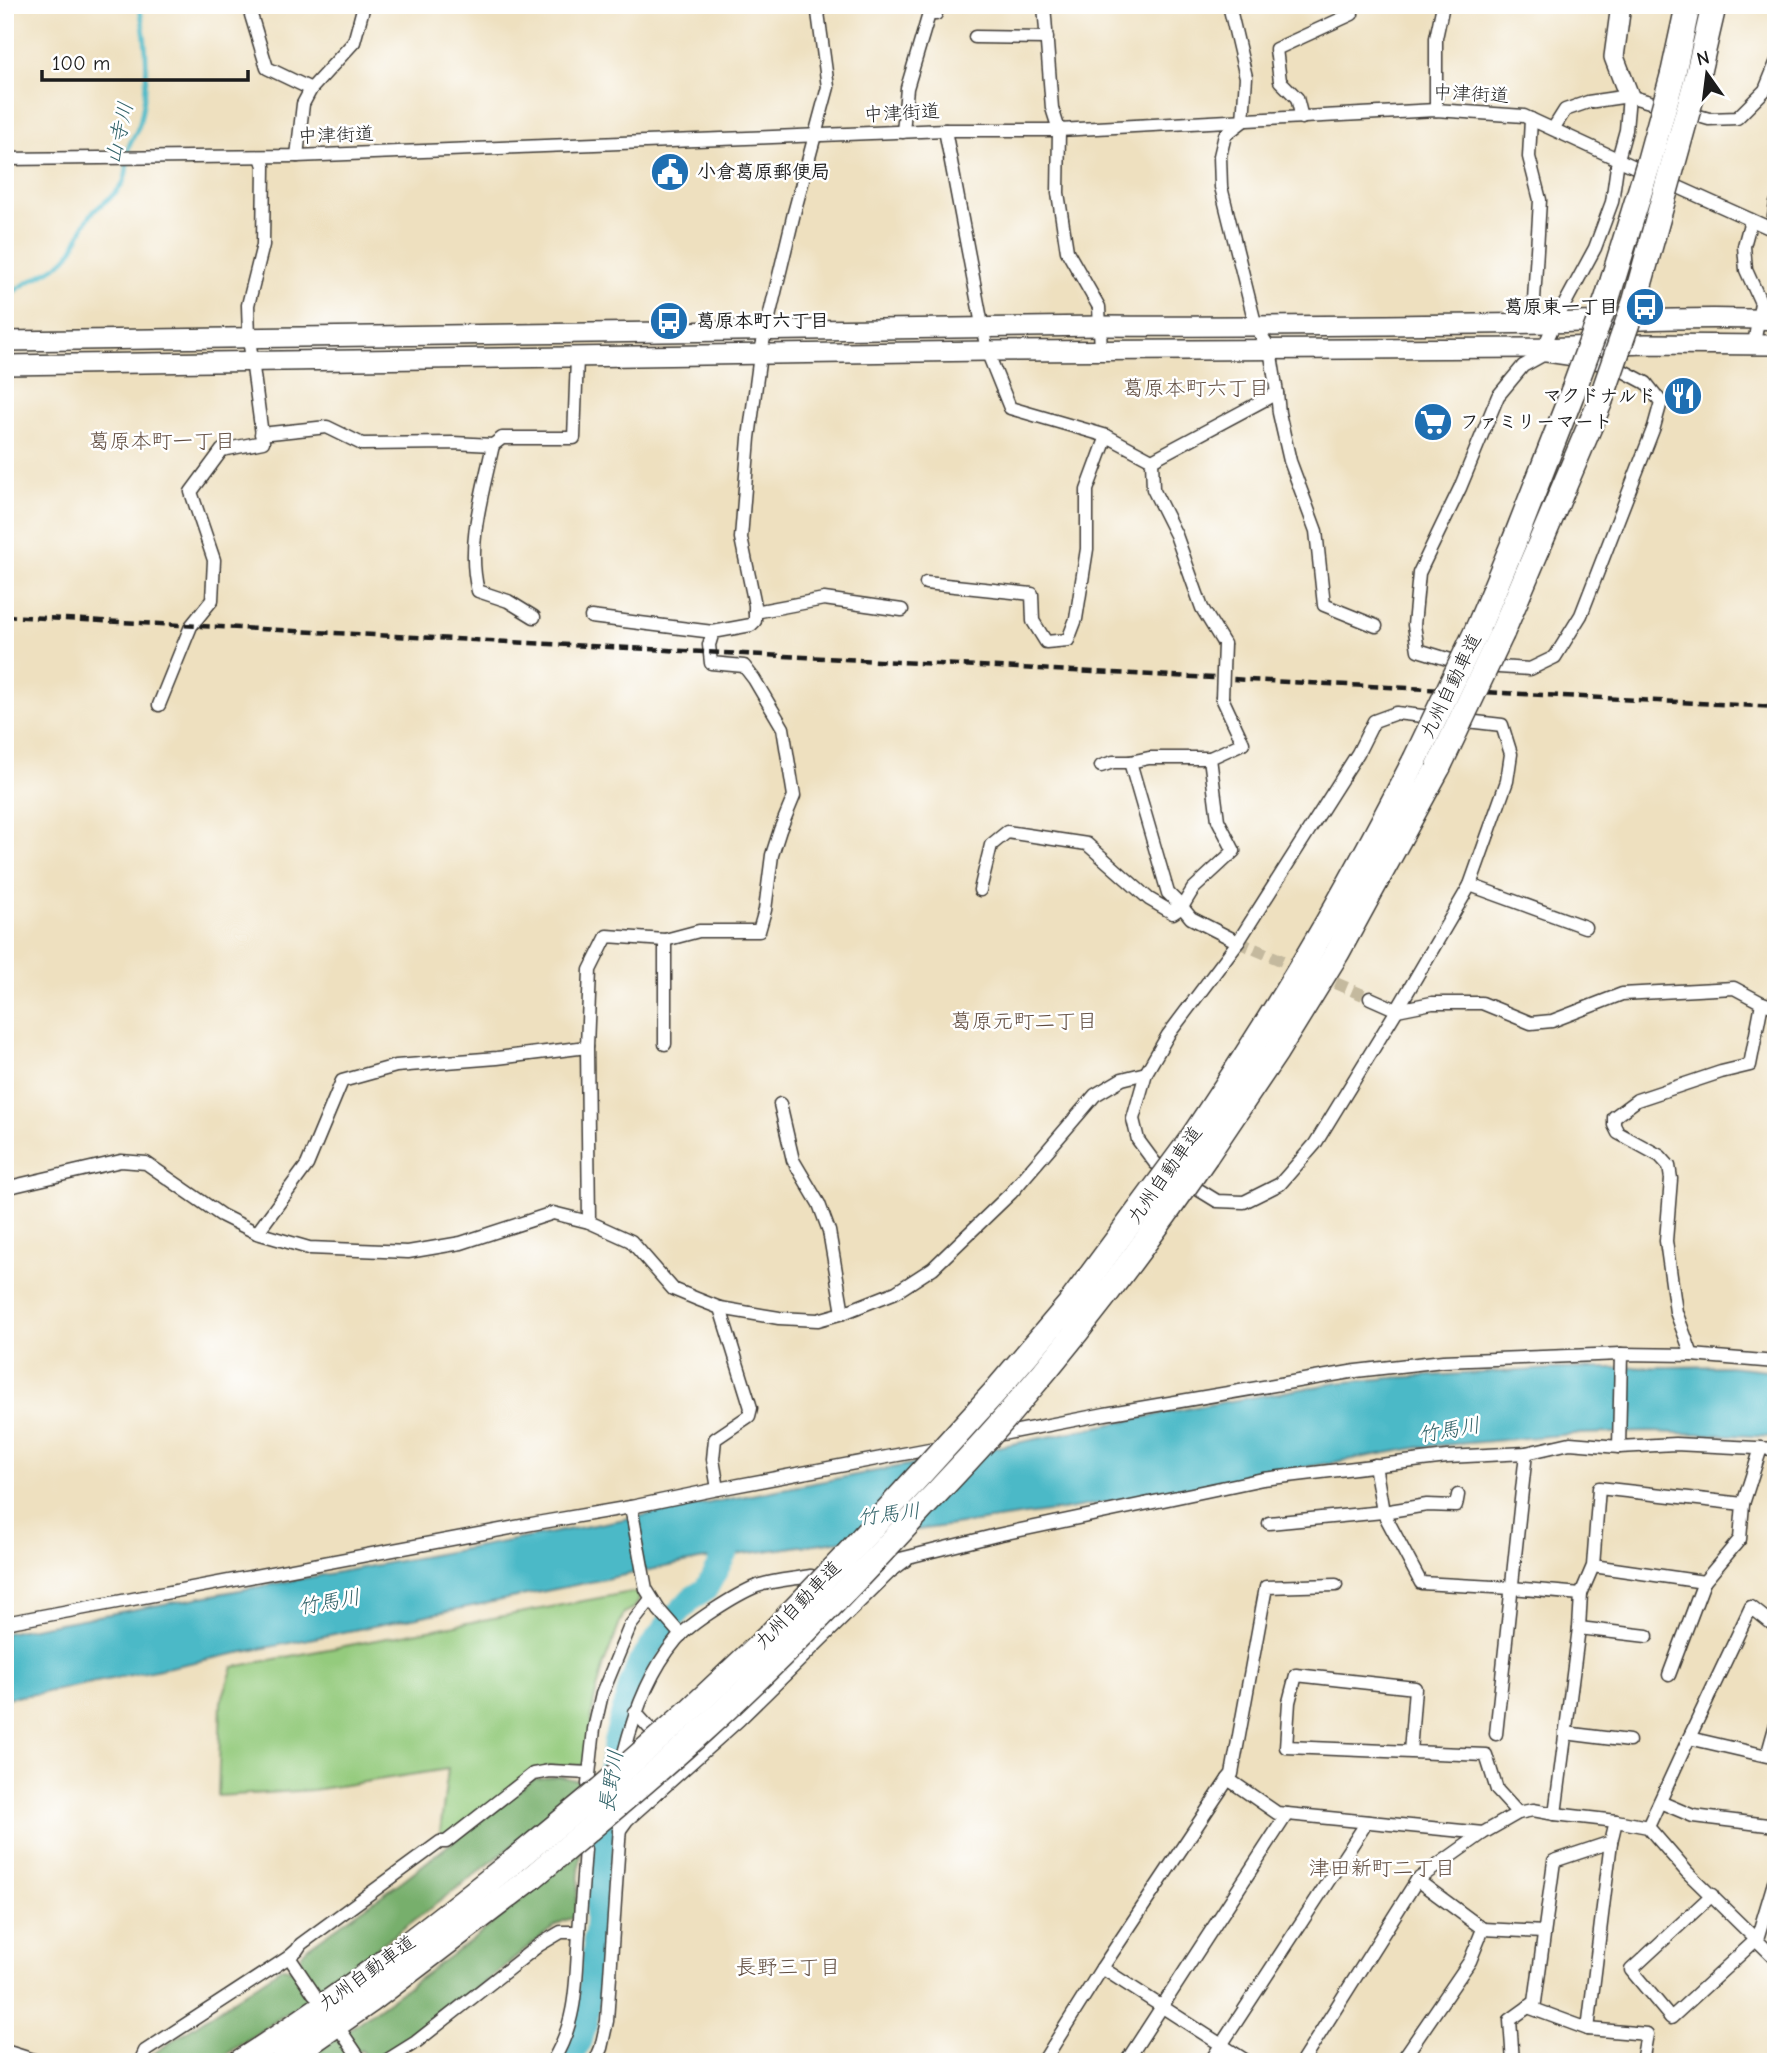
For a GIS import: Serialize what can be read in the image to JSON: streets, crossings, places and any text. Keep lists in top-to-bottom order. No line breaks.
{"streets":{"highway":["九州自動車道"],"street":["中津街道"]},"districts":["葛原本町六丁目","葛原本町一丁目","葛原元町二丁目","津田新町二丁目","長野三丁目"],"water":["山寺川","竹馬川","長野川"],"places":{"public building":["小倉葛原郵便局"],"bus stop":["葛原東一丁目","葛原本町六丁目"],"restaurant":["マクドナルド"],"supermarket":["ファミリーマート"]},"scale_bar":"100 m","north":"top"}
